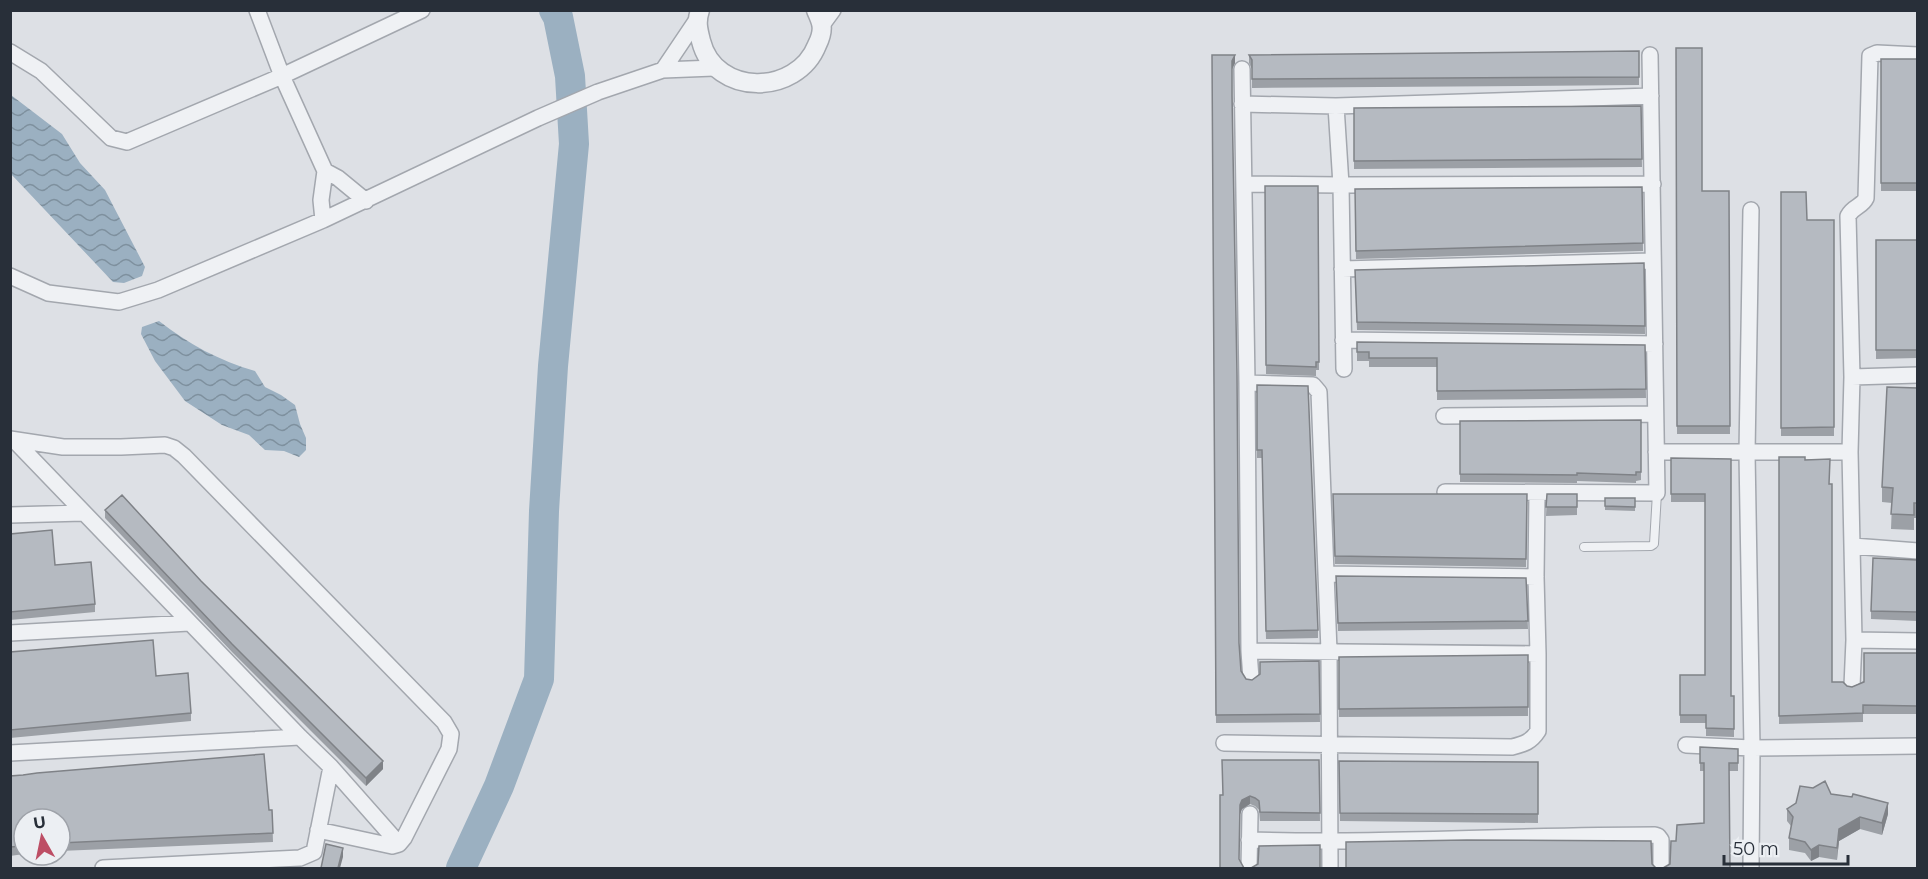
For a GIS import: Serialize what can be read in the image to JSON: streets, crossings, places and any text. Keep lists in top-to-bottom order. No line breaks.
{"scale_bar":"50 m","north":"top"}
